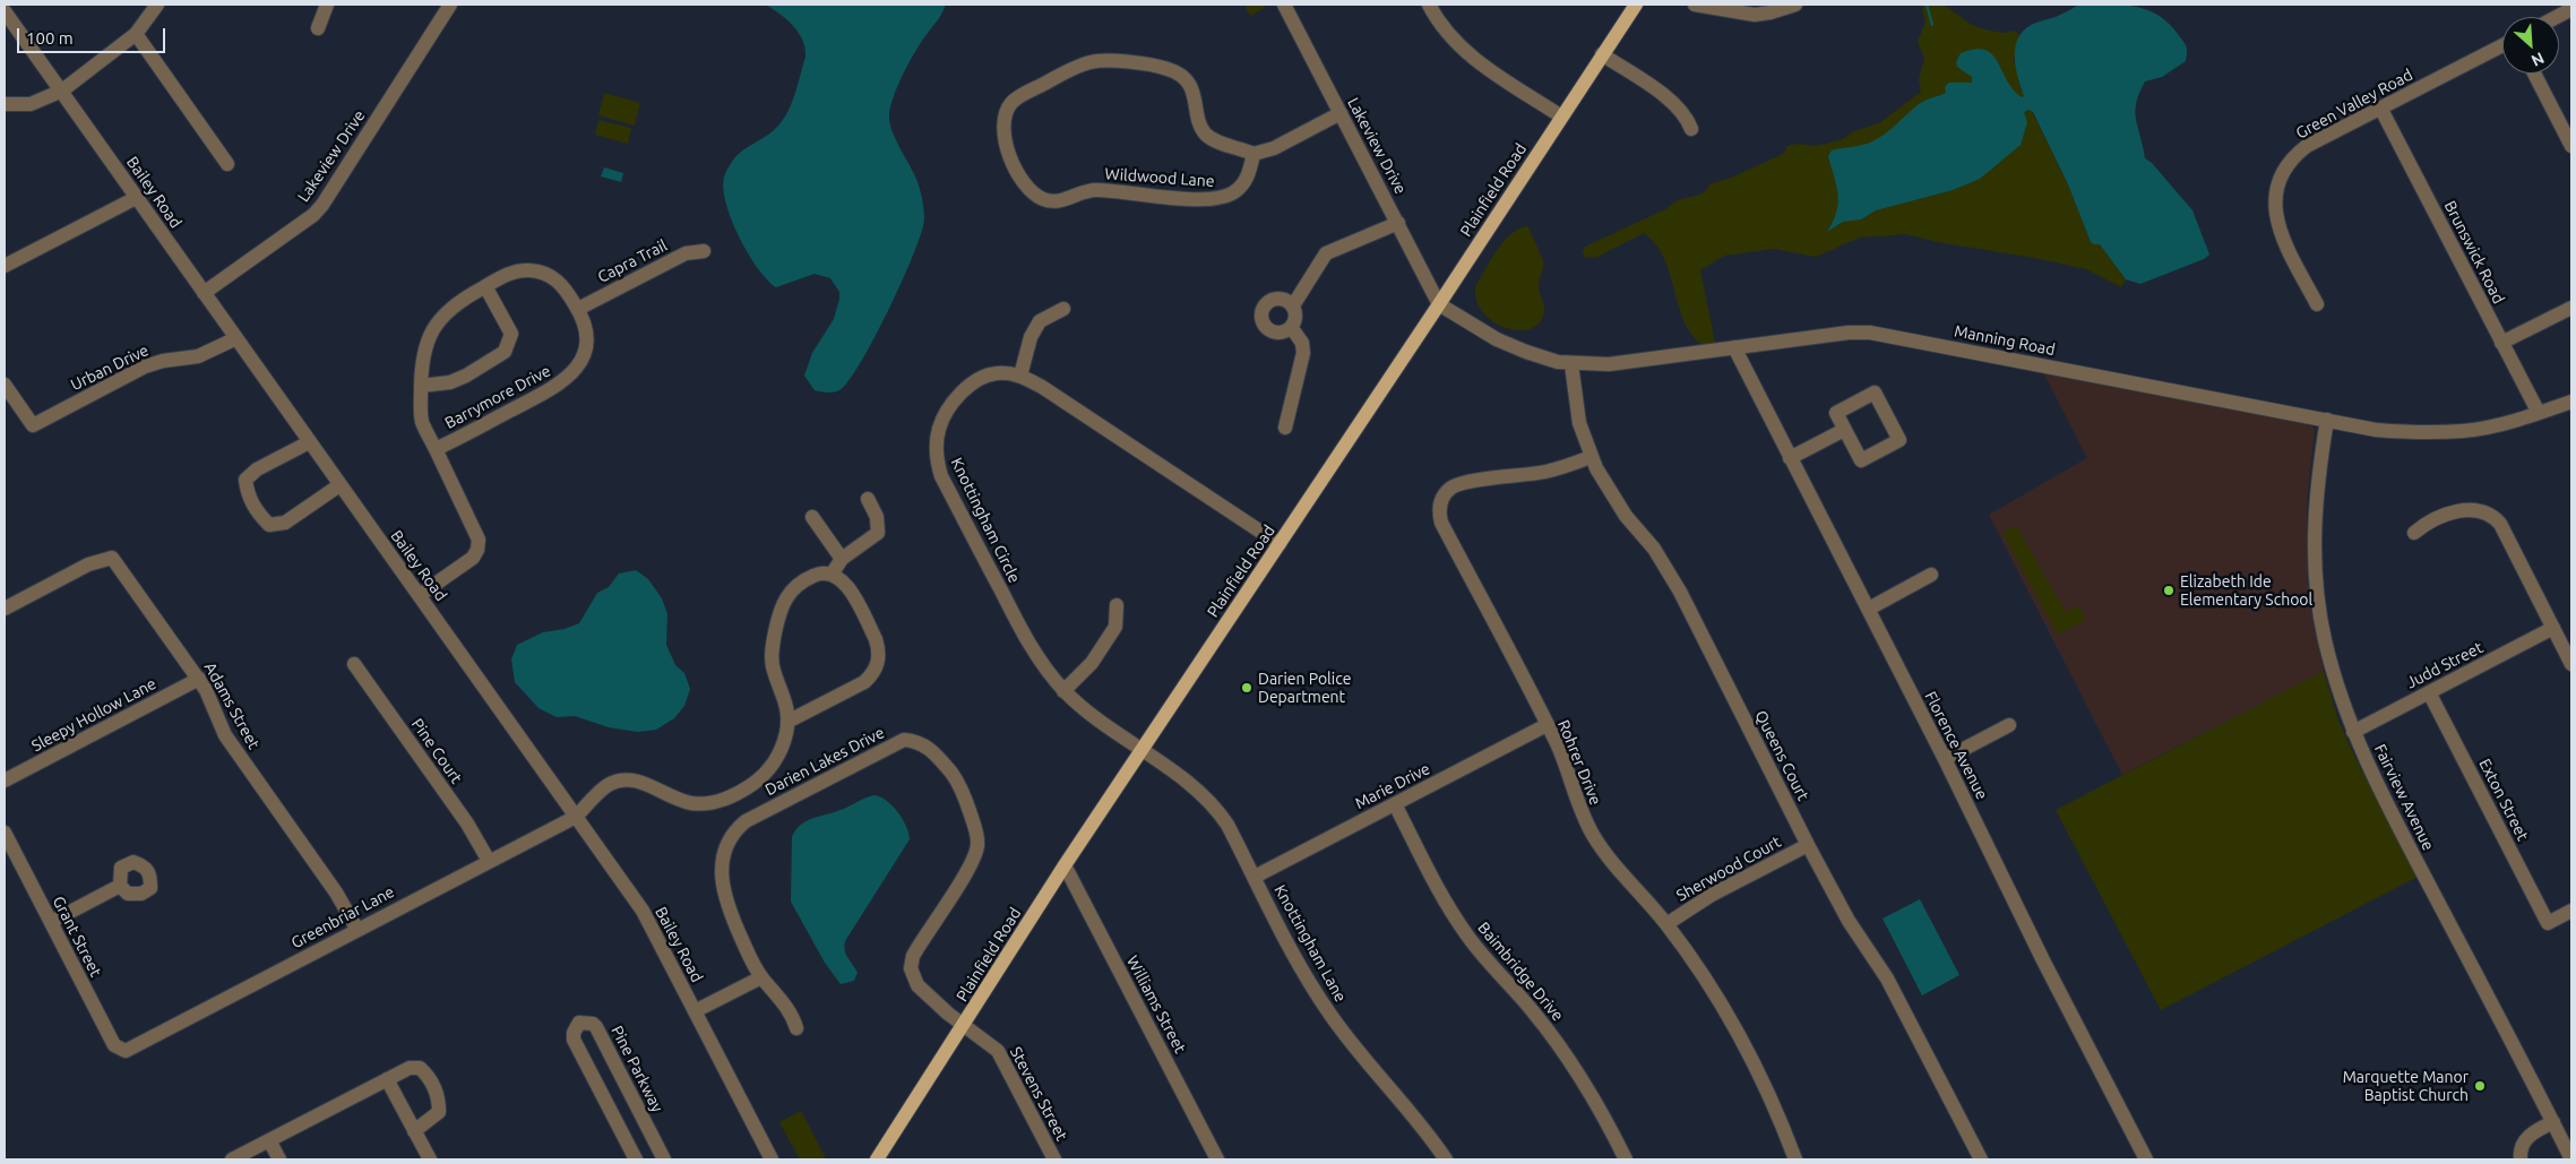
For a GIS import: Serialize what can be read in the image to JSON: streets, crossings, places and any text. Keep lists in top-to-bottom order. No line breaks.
{"streets":{"main road":["Plainfield Road"],"street":["Green Valley Road","Lakeview Drive","Wildwood Lane","Bailey Road","Brunswick Road","Capra Trail","Manning Road","Urban Drive","Barrymore Drive","Knottingham Circle","Judd Street","Adams Street","Sleepy Hollow Lane","Florence Avenue","Pine Court","Queens Court","Darien Lakes Drive","Rohrer Drive","Marie Drive","Fairview Avenue","Exton Street","Sherwood Court","Greenbriar Lane","Grant Street","Knottingham Lane","Baimbridge Drive","Williams Street","Pine Parkway","Stevens Street"]},"crossings":[["Green Valley Road","Brunswick Road"],["Lakeview Drive","Plainfield Road"],["Lakeview Drive","Bailey Road"],["Lakeview Drive","Manning Road"],["Plainfield Road","Manning Road"],["Plainfield Road","Knottingham Circle"],["Plainfield Road","Darien Lakes Drive"],["Plainfield Road","Knottingham Lane"],["Plainfield Road","Williams Street"],["Plainfield Road","Stevens Street"],["Bailey Road","Urban Drive"],["Bailey Road","Barrymore Drive"],["Bailey Road","Greenbriar Lane"],["Brunswick Road","Manning Road"],["Capra Trail","Barrymore Drive"],["Manning Road","Florence Avenue"],["Manning Road","Queens Court"],["Manning Road","Fairview Avenue"],["Knottingham Circle","Knottingham Lane"],["Judd Street","Fairview Avenue"],["Judd Street","Exton Street"],["Adams Street","Sleepy Hollow Lane"],["Adams Street","Greenbriar Lane"],["Pine Court","Greenbriar Lane"],["Queens Court","Rohrer Drive"],["Queens Court","Sherwood Court"],["Darien Lakes Drive","Stevens Street"],["Rohrer Drive","Marie Drive"],["Rohrer Drive","Sherwood Court"],["Marie Drive","Knottingham Lane"],["Marie Drive","Baimbridge Drive"],["Greenbriar Lane","Grant Street"]],"places":["Elizabeth Ide Elementary School","Darien Police Department","Marquette Manor Baptist Church"],"scale_bar":"100 m","north":"bottom right"}
